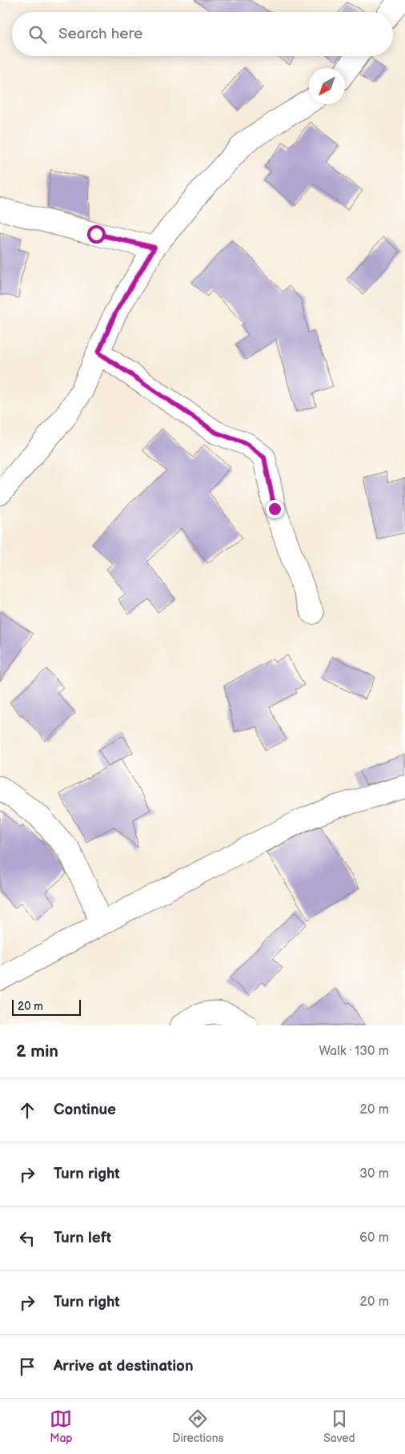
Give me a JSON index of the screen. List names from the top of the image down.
{
  "scale_bar": "20 m",
  "north": "bottom left",
  "page": {
    "search": "Search here",
    "scale": "20 m",
    "heading": ["2 min", "Walk · 130 m"],
    "list": [
      ["Continue", "20 m"],
      ["Turn right", "30 m"],
      ["Turn left", "60 m"],
      ["Turn right", "20 m"],
      "Arrive at destination"
    ],
    "nav": ["Map", "Directions", "Saved"]
  }
}
